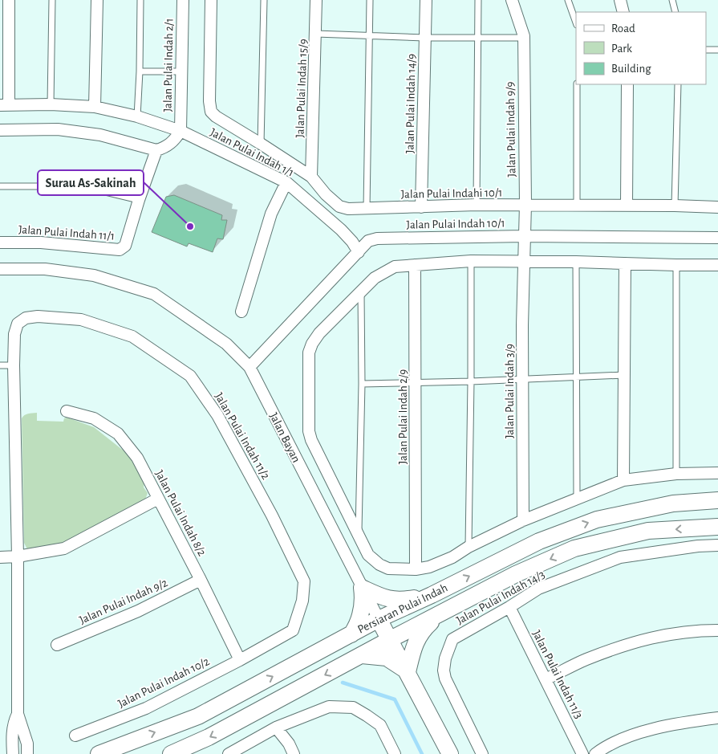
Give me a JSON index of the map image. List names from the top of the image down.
{
  "streets": {
    "main road": ["Jalan Bayan", "Persiaran Pulai Indah"],
    "street": [
      "Jalan Pulai Indah 2/1",
      "Jalan Pulai Indah 15/9",
      "Jalan Pulai Indah 14/9",
      "Jalan Pulai Indah 9/9",
      "Jalan Pulai Indah 1/1",
      "Jalan Pulai Indahi 10/1",
      "Jalan Pulai Indah 10/1",
      "Jalan Pulai Indah 11/1",
      "Jalan Pulai Indah 3/9",
      "Jalan Pulai Indah 2/9",
      "Jalan Pulai Indah 11/2",
      "Jalan Pulai Indah 8/2",
      "Jalan Pulai Indah 14/3",
      "Jalan Pulai Indah 9/2",
      "Jalan Pulai Indah 11/3",
      "Jalan Pulai Indah 10/2"
    ]
  },
  "crossings": [
    ["Jalan Pulai Indah 2/1", "Jalan Pulai Indah 1/1"],
    ["Jalan Pulai Indah 15/9", "Jalan Pulai Indahi 10/1"],
    ["Jalan Pulai Indah 14/9", "Jalan Pulai Indahi 10/1"],
    ["Jalan Pulai Indah 9/9", "Jalan Pulai Indahi 10/1"],
    ["Jalan Pulai Indah 9/9", "Jalan Pulai Indah 10/1"],
    ["Jalan Pulai Indah 9/9", "Jalan Pulai Indah 3/9"],
    ["Jalan Pulai Indah 1/1", "Jalan Pulai Indah 10/1"],
    ["Jalan Pulai Indah 10/1", "Jalan Bayan"],
    ["Jalan Pulai Indah 11/2", "Jalan Pulai Indah 8/2"],
    ["Jalan Pulai Indah 11/2", "Jalan Pulai Indah 10/2"],
    ["Jalan Bayan", "Persiaran Pulai Indah"],
    ["Jalan Pulai Indah 8/2", "Jalan Pulai Indah 9/2"],
    ["Jalan Pulai Indah 8/2", "Jalan Pulai Indah 10/2"],
    ["Jalan Pulai Indah 14/3", "Jalan Pulai Indah 11/3"]
  ],
  "places": ["Surau As-Sakinah"],
  "legend": ["Road", "Park", "Building"]
}
